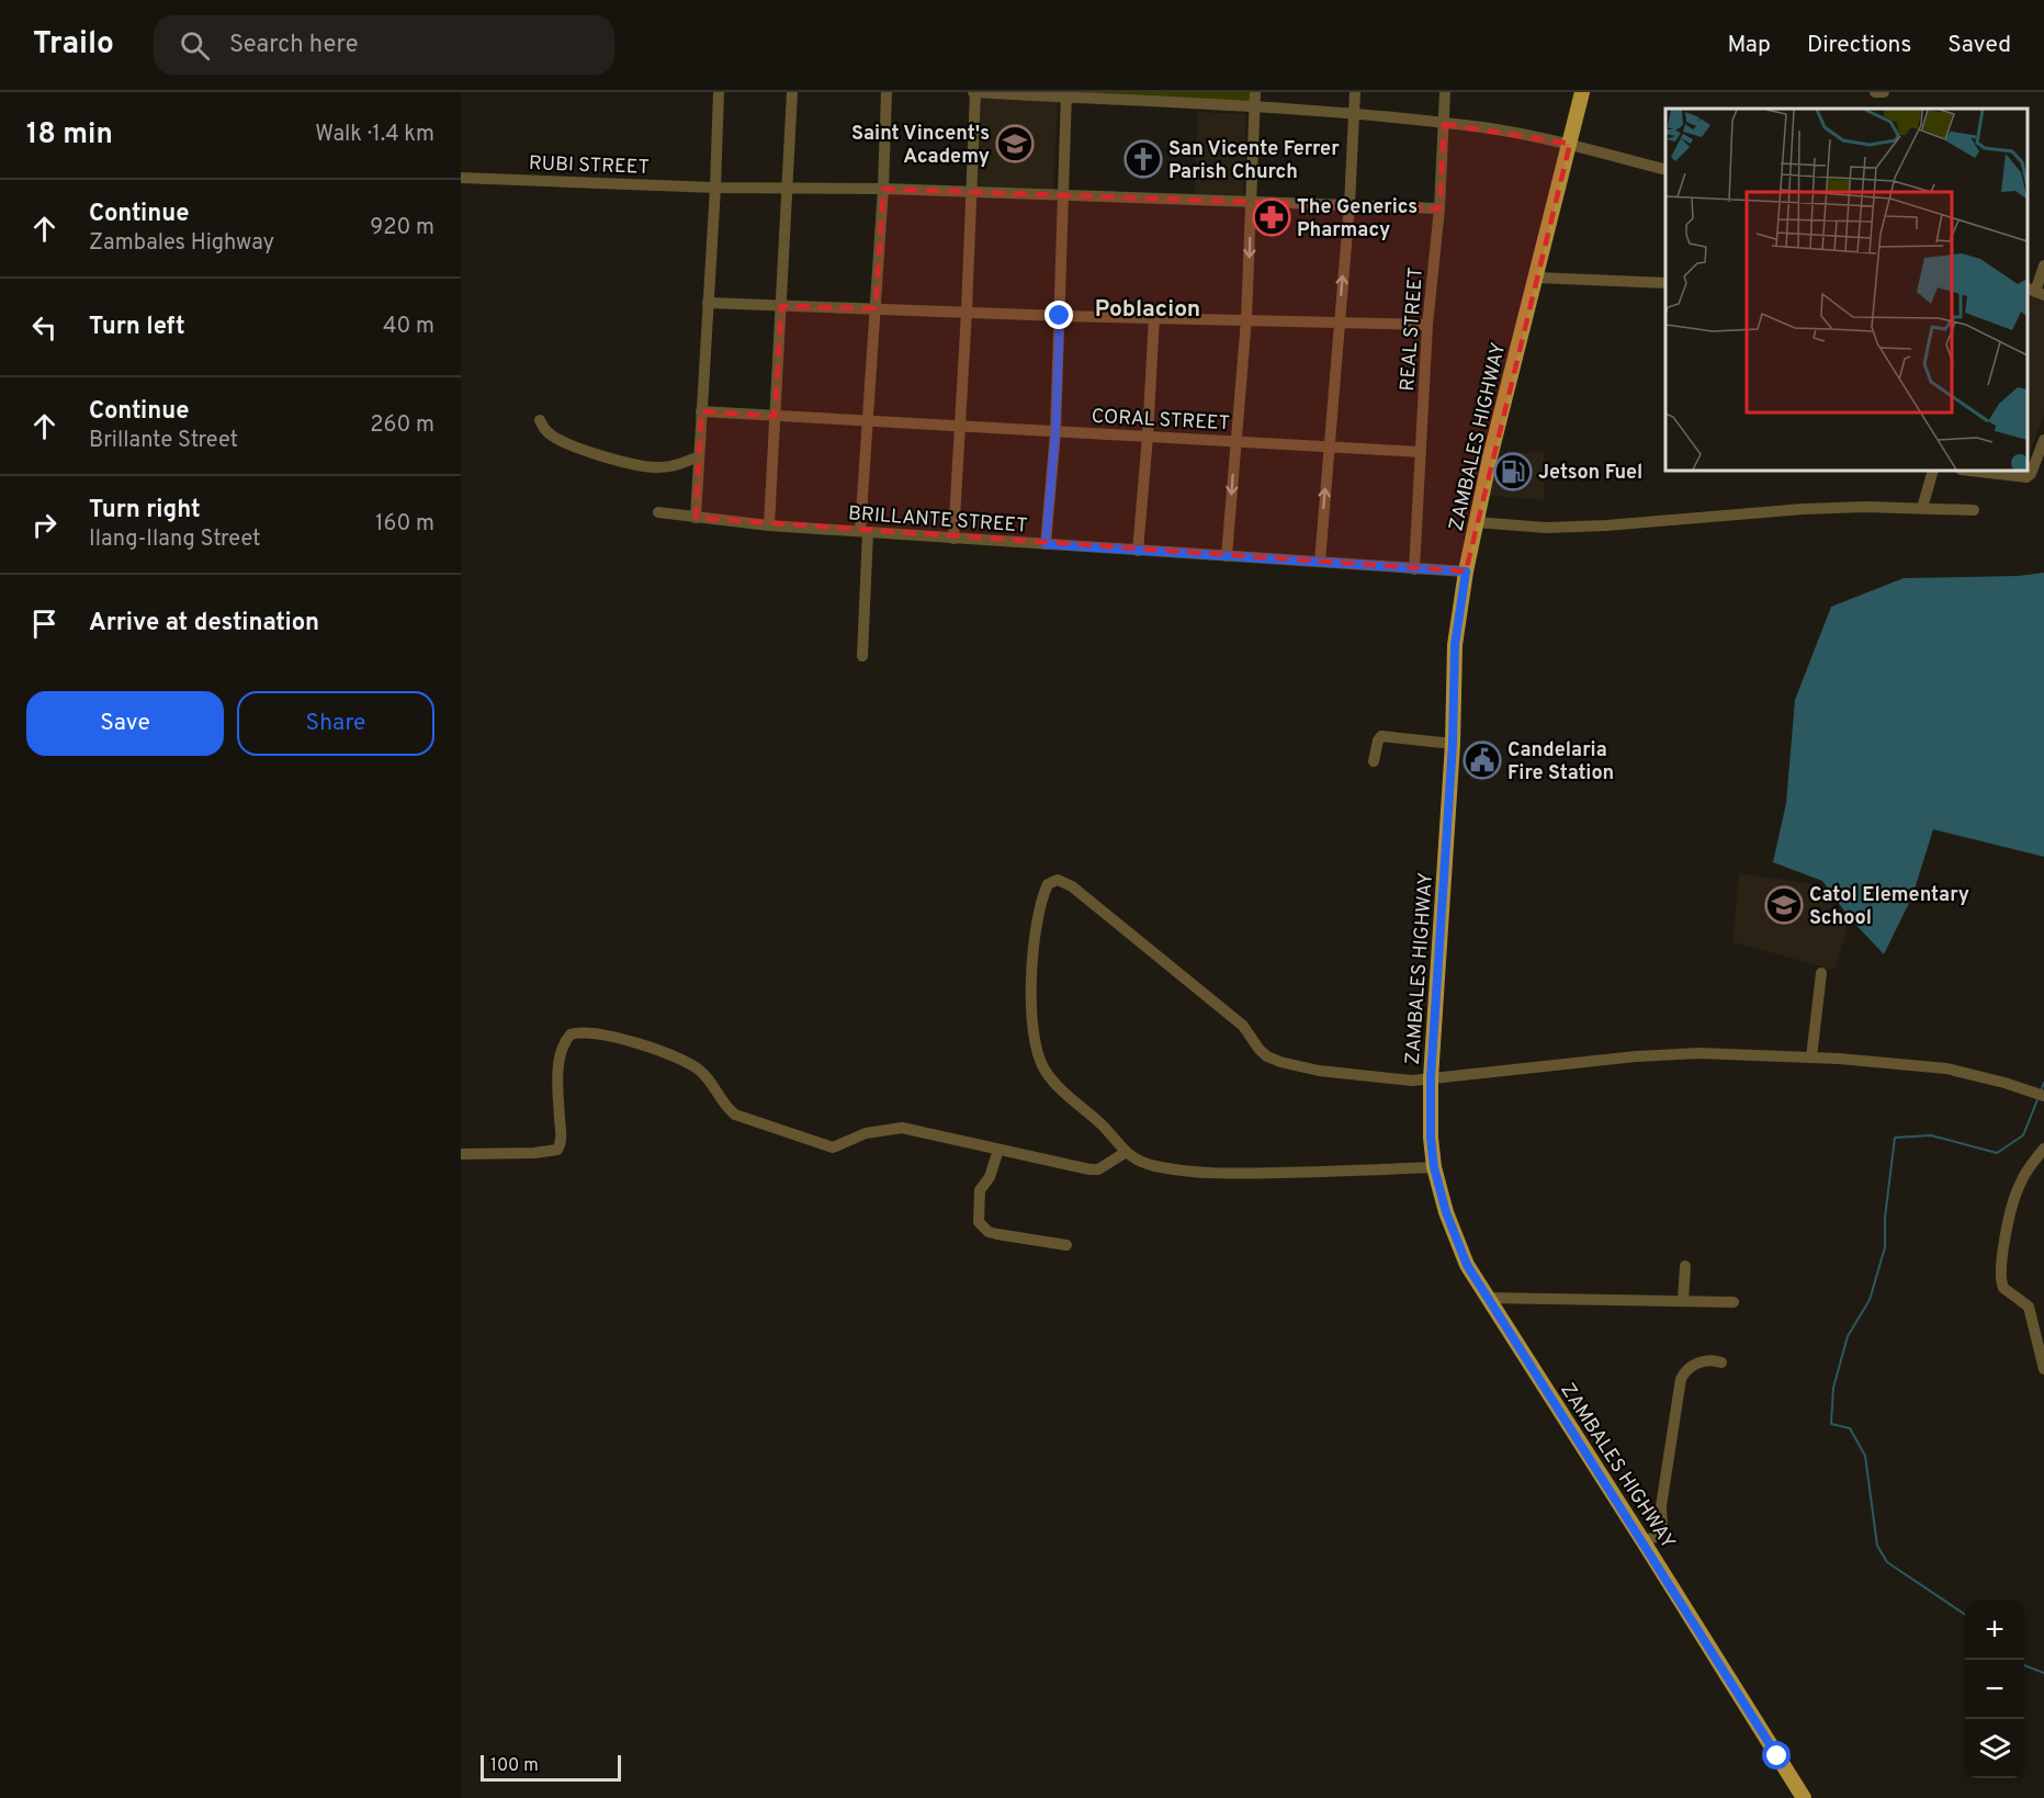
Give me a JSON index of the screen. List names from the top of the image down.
{
  "streets": {
    "main road": ["ZAMBALES HIGHWAY"],
    "street": [
      "RUBI STREET",
      "REAL STREET",
      "CORAL STREET",
      "BRILLANTE STREET"
    ]
  },
  "crossings": [
    ["RUBI STREET", "REAL STREET"],
    ["REAL STREET", "CORAL STREET"],
    ["REAL STREET", "BRILLANTE STREET"],
    ["ZAMBALES HIGHWAY", "BRILLANTE STREET"]
  ],
  "districts": ["Poblacion"],
  "places": {
    "school or university": ["Saint Vincent's Academy", "Catol Elementary School"],
    "church": ["San Vicente Ferrer Parish Church"],
    "pharmacy": ["The Generics Pharmacy"],
    "fuel station": ["Jetson Fuel"],
    "public building": ["Candelaria Fire Station"]
  },
  "scale_bar": "100 m",
  "page": {
    "header": "Trailo",
    "search": "Search here",
    "nav": ["Map", "Directions", "Saved"],
    "heading": ["18 min", "Walk · 1.4 km"],
    "list": [
      ["Continue", "Zambales Highway", "920 m"],
      ["Turn left", "40 m"],
      ["Continue", "Brillante Street", "260 m"],
      ["Turn right", "Ilang-Ilang Street", "160 m"],
      "Arrive at destination"
    ],
    "buttons": ["Save", "Share"],
    "map_buttons": ["+", "−"],
    "scale": "100 m"
  }
}
